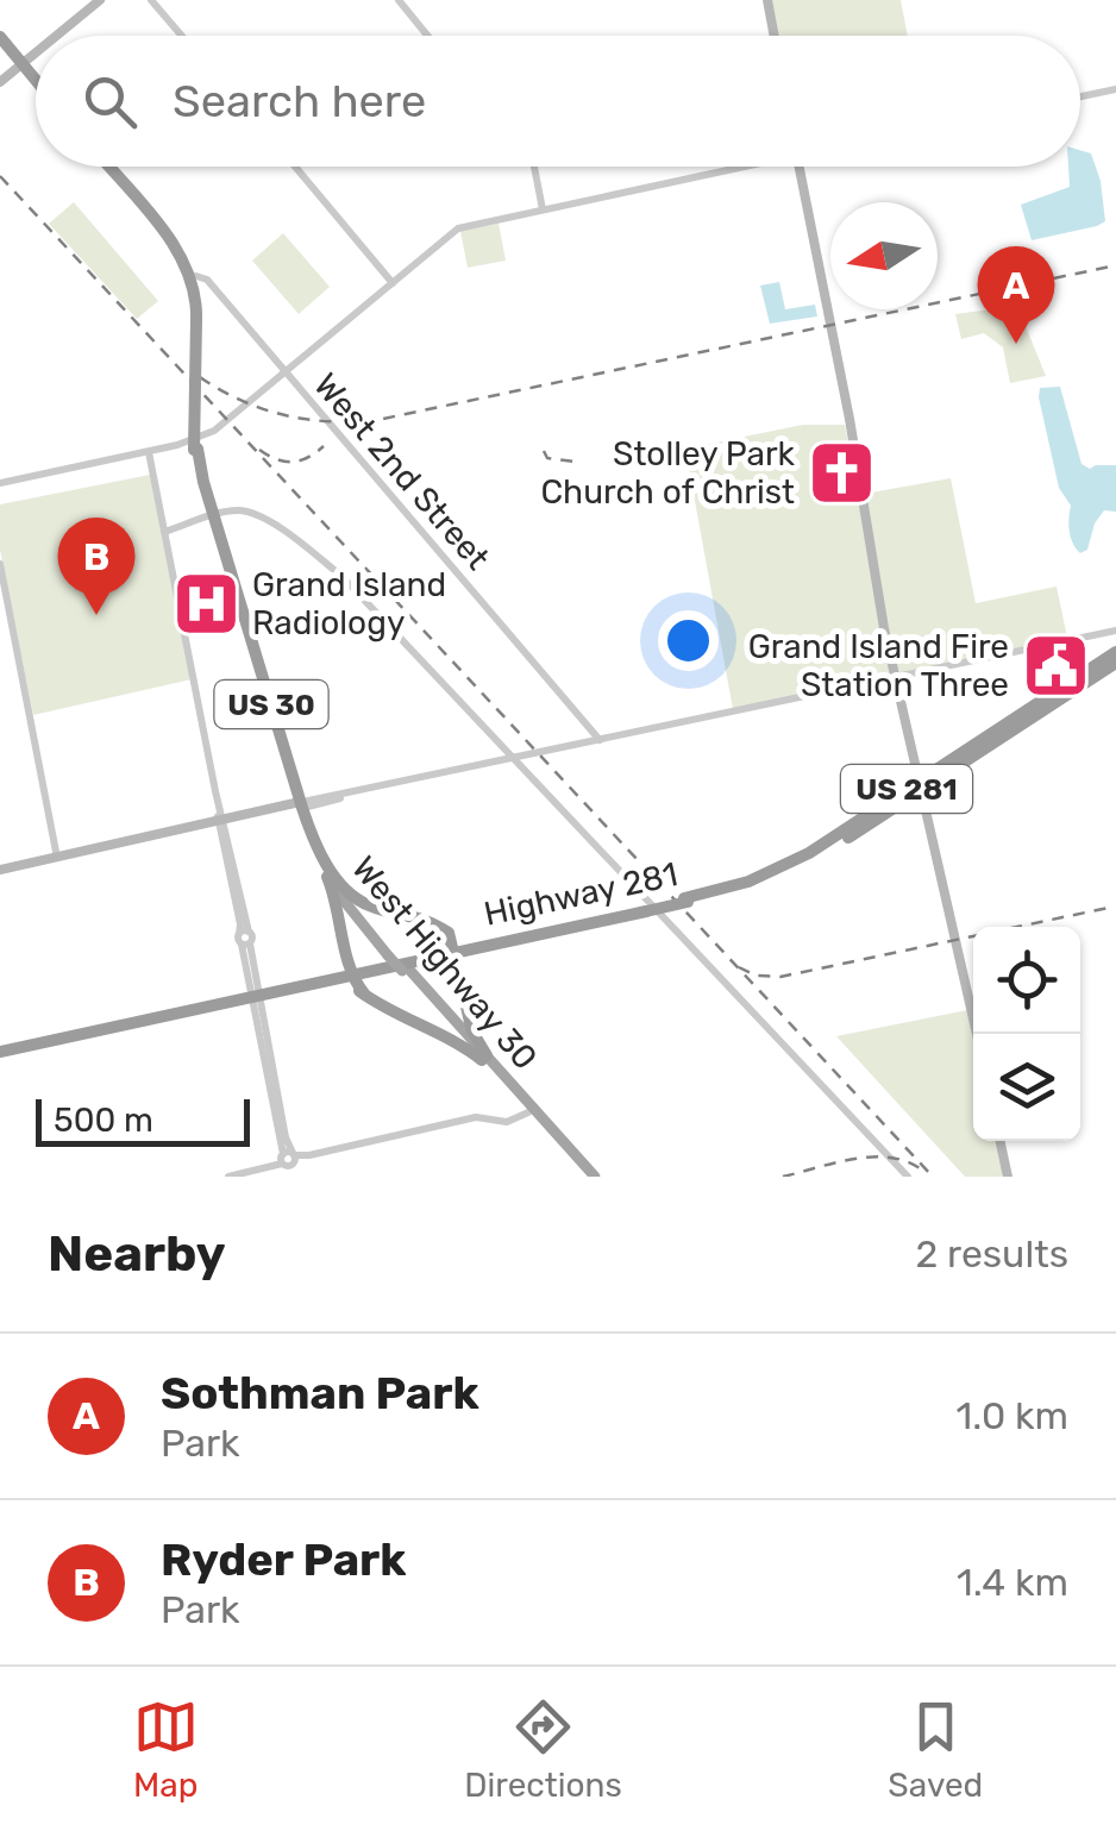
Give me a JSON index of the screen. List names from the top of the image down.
{
  "streets": {
    "highway": [
      "West 2nd Street",
      "US 30",
      "US 281",
      "Highway 281",
      "West Highway 30"
    ]
  },
  "crossings": [
    ["West 2nd Street", "West Highway 30"]
  ],
  "places": {
    "church": ["Stolley Park Church of Christ"],
    "hospital": ["Grand Island Radiology"],
    "public building": ["Grand Island Fire Station Three"]
  },
  "scale_bar": "500 m",
  "north": "left",
  "page": {
    "search": "Search here",
    "pins": ["A", "B"],
    "scale": "500 m",
    "heading": ["Nearby", "2 results"],
    "list": [
      {
        "mark": "A",
        "name": "Sothman Park",
        "note": "Park",
        "value": "1.0 km"
      },
      {
        "mark": "B",
        "name": "Ryder Park",
        "note": "Park",
        "value": "1.4 km"
      }
    ],
    "nav": ["Map", "Directions", "Saved"]
  }
}
